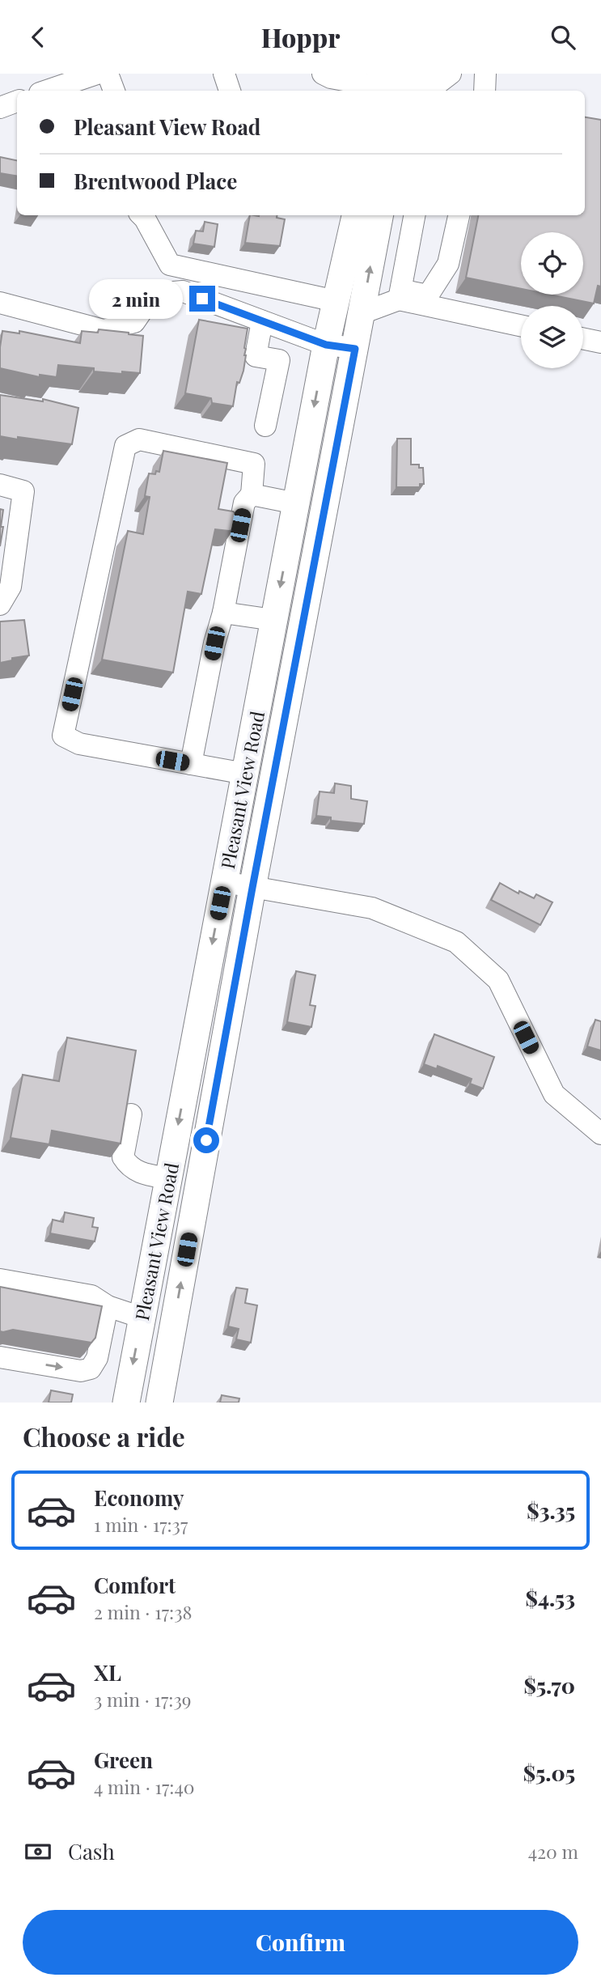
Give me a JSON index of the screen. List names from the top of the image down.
{
  "streets": {
    "main road": ["Pleasant View Road"]
  },
  "page": {
    "header": "Hoppr",
    "banner": ["Pleasant View Road", "Brentwood Place"],
    "bubble": "2 min",
    "heading": "Choose a ride",
    "list": [
      {
        "name": "Economy",
        "note": "1 min · 17:37",
        "value": "$3.35"
      },
      {
        "name": "Comfort",
        "note": "2 min · 17:38",
        "value": "$4.53"
      },
      {
        "name": "XL",
        "note": "3 min · 17:39",
        "value": "$5.70"
      },
      {
        "name": "Green",
        "note": "4 min · 17:40",
        "value": "$5.05"
      }
    ],
    "pay": ["Cash", "420 m"],
    "buttons": "Confirm"
  }
}
